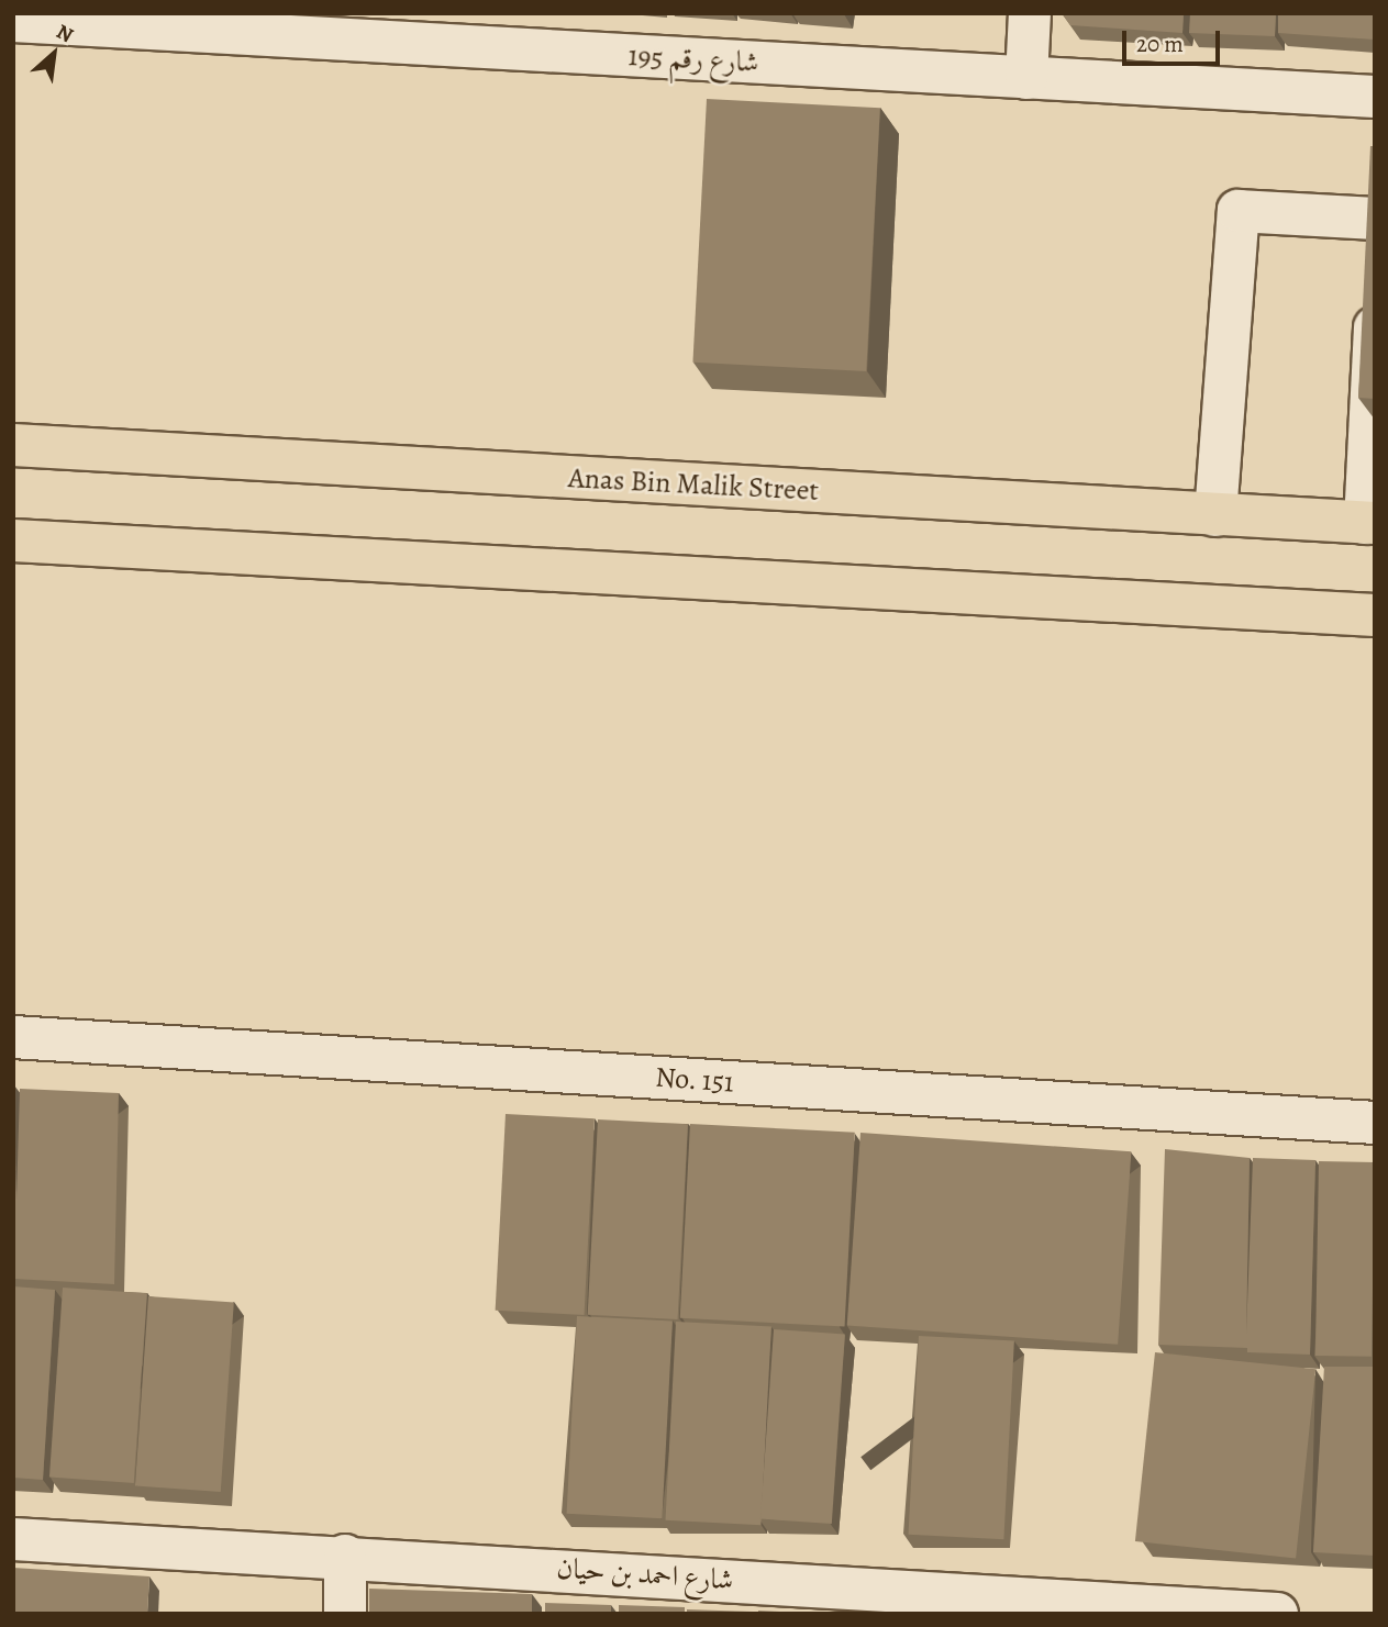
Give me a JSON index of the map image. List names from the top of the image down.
{
  "streets": {
    "main road": ["Anas Bin Malik Street"],
    "street": ["شارع رقم 195", "No. 151", "شارع احمد بن حيان"]
  },
  "scale_bar": "20 m",
  "north": "top right"
}
